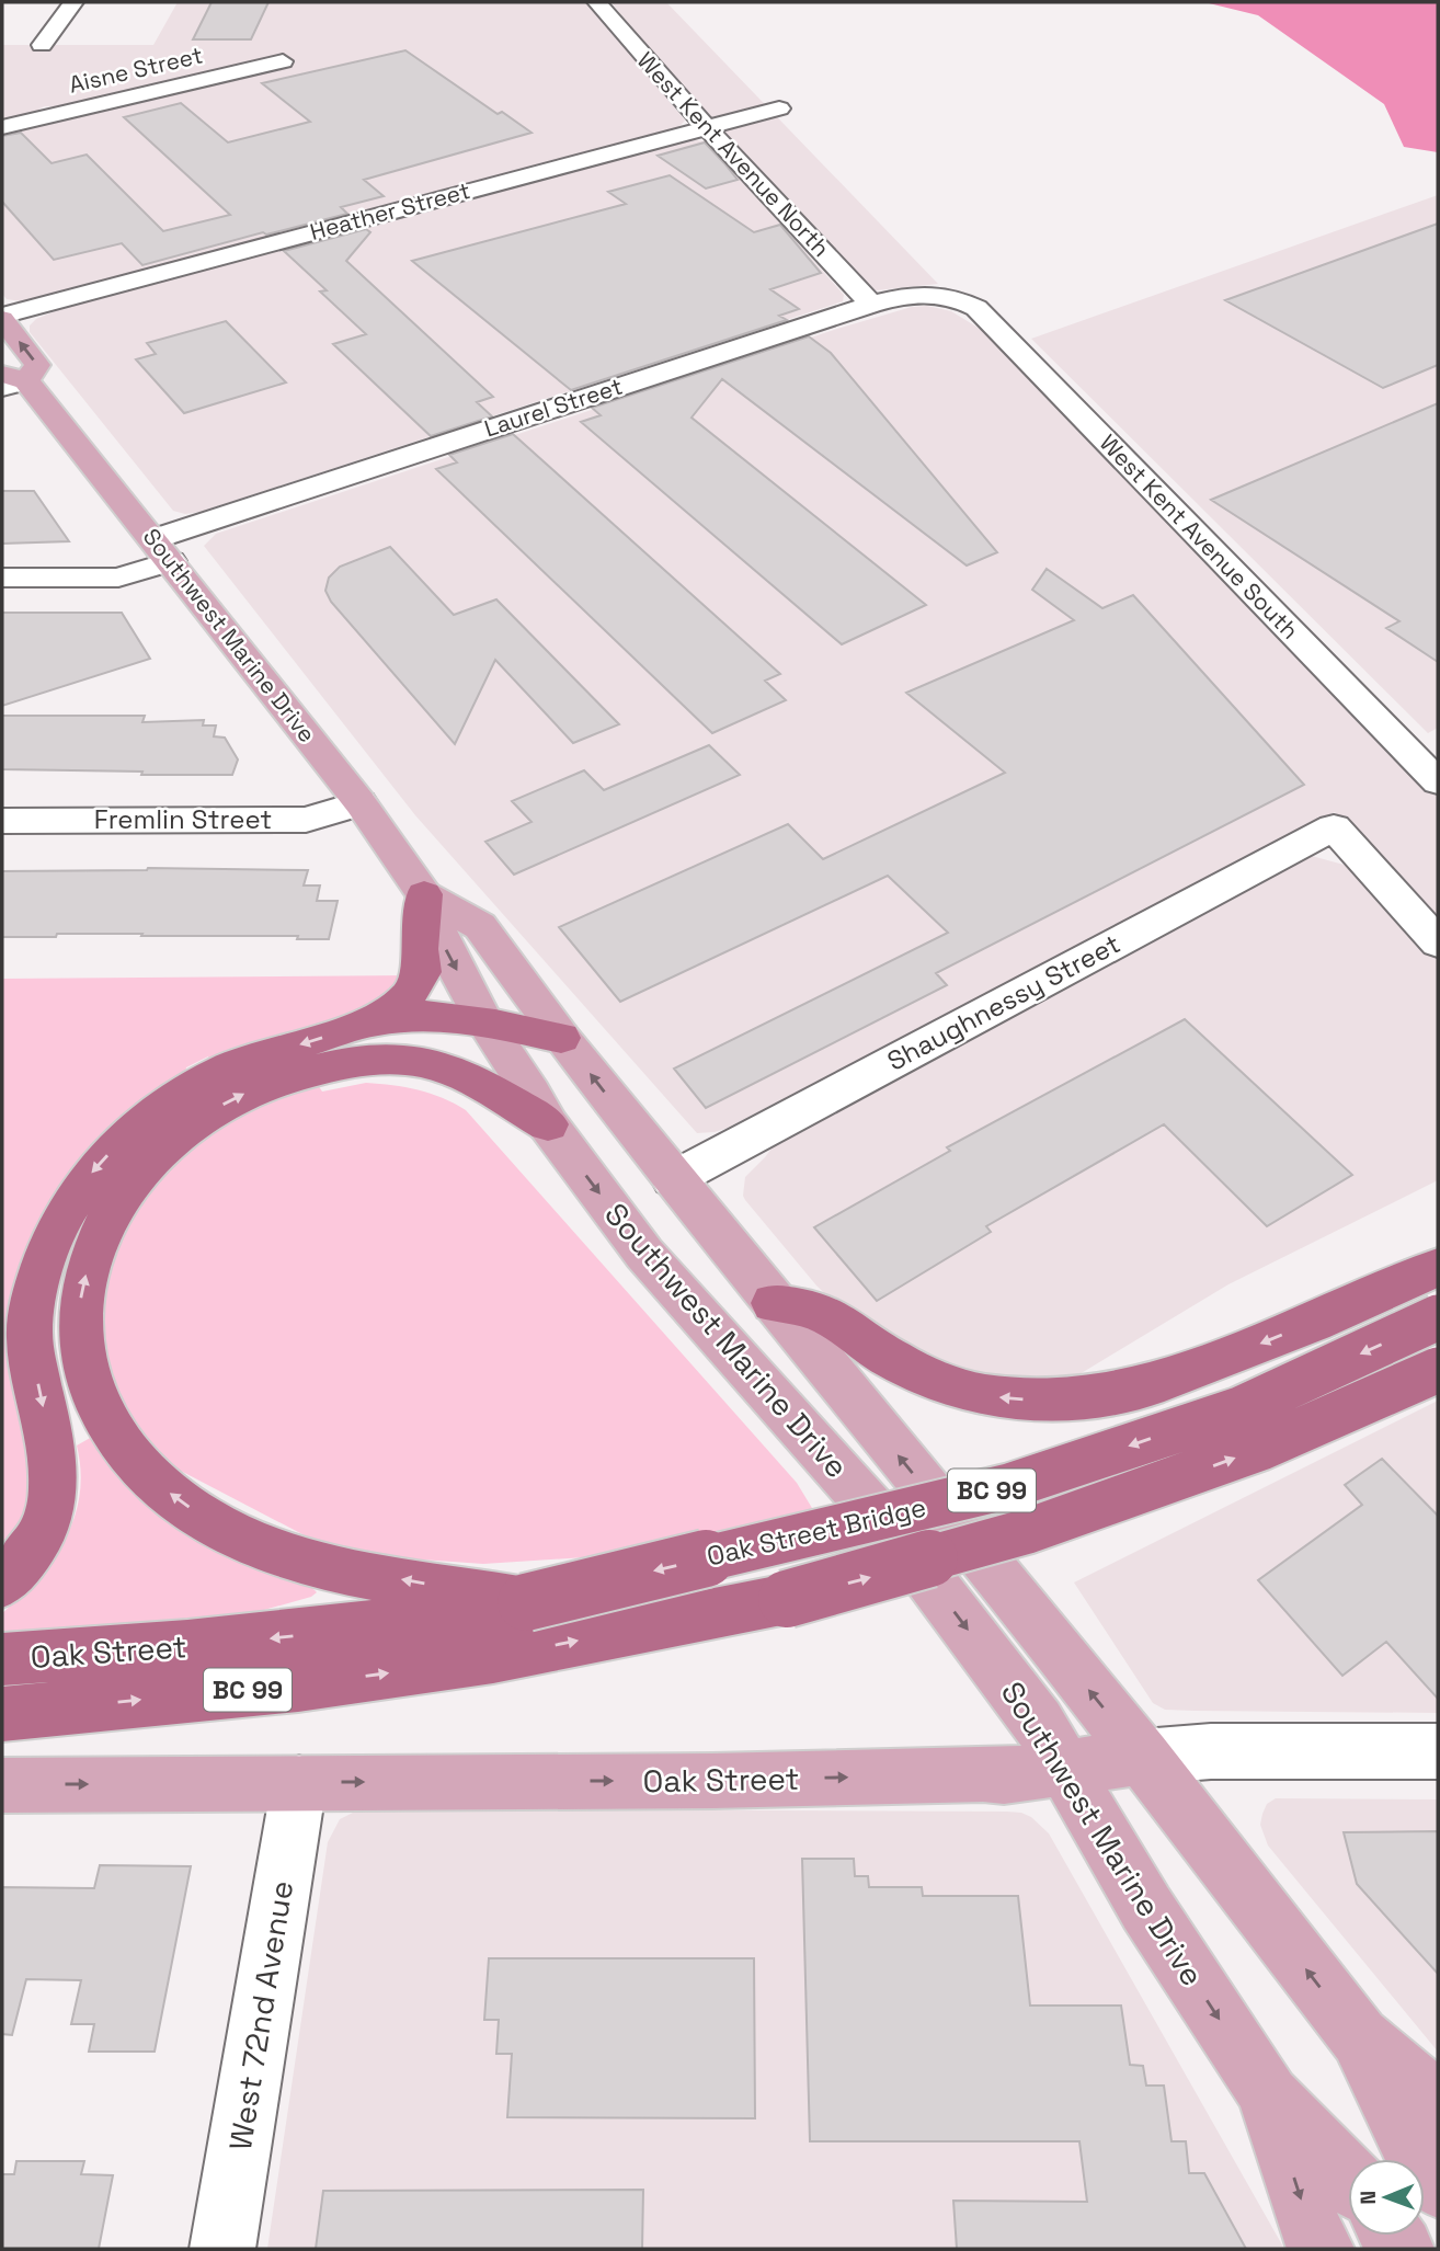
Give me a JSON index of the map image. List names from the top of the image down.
{
  "streets": {
    "highway": ["BC 99", "Oak Street Bridge", "Oak Street"],
    "main road": ["Southwest Marine Drive"],
    "street": [
      "Aisne Street",
      "West Kent Avenue North",
      "Heather Street",
      "Laurel Street",
      "West Kent Avenue South",
      "Fremlin Street",
      "Shaughnessy Street",
      "West 72nd Avenue"
    ]
  },
  "crossings": [
    ["West Kent Avenue North", "Heather Street"],
    ["West Kent Avenue North", "Laurel Street"],
    ["Heather Street", "Southwest Marine Drive"],
    ["Laurel Street", "West Kent Avenue South"],
    ["Laurel Street", "Southwest Marine Drive"],
    ["Southwest Marine Drive", "Fremlin Street"],
    ["Southwest Marine Drive", "Shaughnessy Street"],
    ["Southwest Marine Drive", "Oak Street"],
    ["Oak Street Bridge", "Oak Street"],
    ["Oak Street", "West 72nd Avenue"]
  ],
  "north": "left"
}
